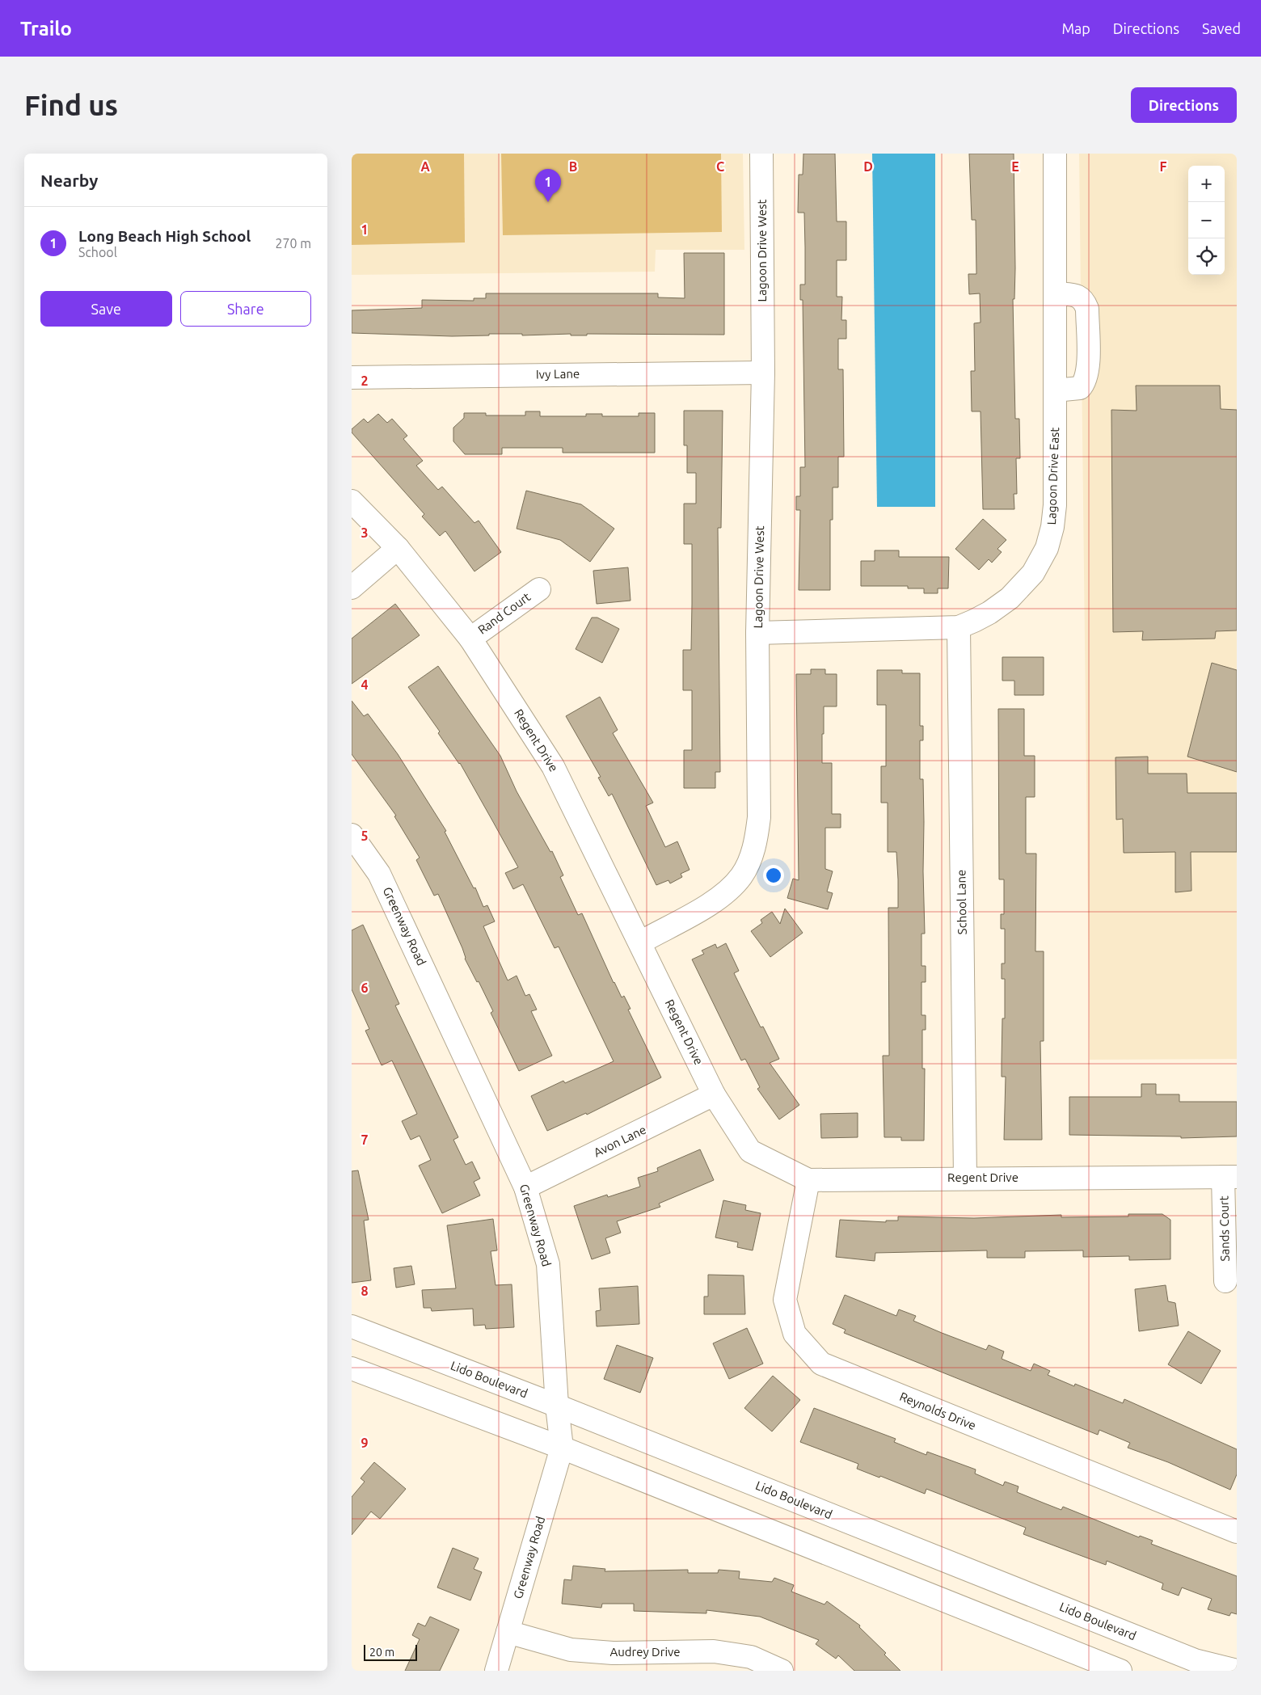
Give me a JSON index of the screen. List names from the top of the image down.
{
  "streets": {
    "main road": [
      "Lagoon Drive West",
      "Ivy Lane",
      "Lagoon Drive East",
      "Rand Court",
      "Regent Drive",
      "School Lane",
      "Greenway Road",
      "Avon Lane",
      "Sands Court",
      "Lido Boulevard",
      "Reynolds Drive",
      "Audrey Drive"
    ]
  },
  "crossings": [
    ["Lagoon Drive West", "Ivy Lane"],
    ["Lagoon Drive West", "Lagoon Drive East"],
    ["Lagoon Drive West", "Regent Drive"],
    ["Lagoon Drive East", "School Lane"],
    ["Rand Court", "Regent Drive"],
    ["Regent Drive", "School Lane"],
    ["Regent Drive", "Avon Lane"],
    ["Regent Drive", "Sands Court"],
    ["Regent Drive", "Reynolds Drive"],
    ["Greenway Road", "Avon Lane"],
    ["Greenway Road", "Lido Boulevard"],
    ["Greenway Road", "Audrey Drive"]
  ],
  "scale_bar": "20 m",
  "page": {
    "header": "Trailo",
    "nav": ["Map", "Directions", "Saved"],
    "buttons": [
      "Directions",
      ["Save", "Share"]
    ],
    "title": "Find us",
    "heading": "Nearby",
    "map_buttons": ["+", "−"],
    "pins": "1",
    "list": [
      {
        "mark": "1",
        "name": "Long Beach High School",
        "note": "School",
        "value": "270 m"
      }
    ],
    "scale": "20 m"
  },
  "grid": {
    "columns": [
      "A",
      "B",
      "C",
      "D",
      "E",
      "F"
    ],
    "rows": [
      "1",
      "2",
      "3",
      "4",
      "5",
      "6",
      "7",
      "8",
      "9"
    ]
  }
}
